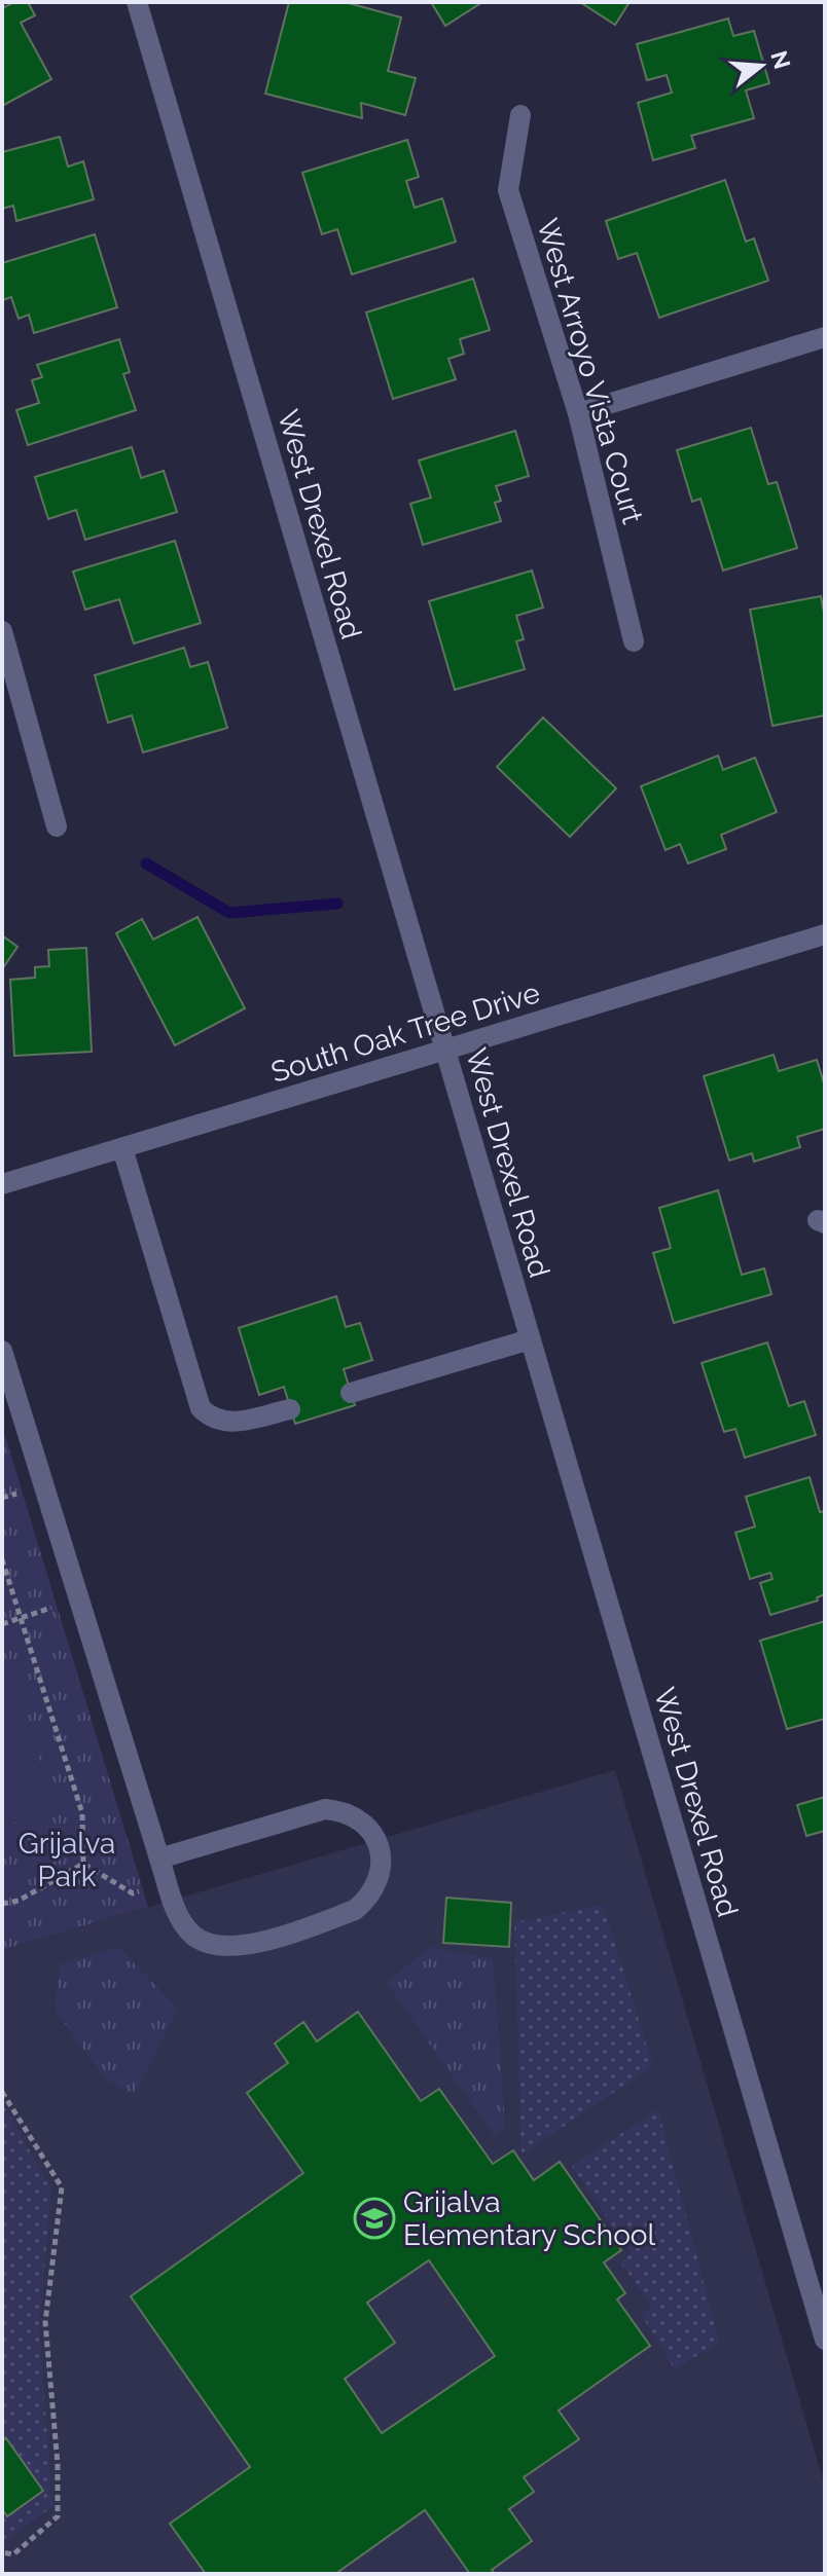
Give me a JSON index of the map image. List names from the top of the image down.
{
  "streets": {
    "street": ["West Arroyo Vista Court", "West Drexel Road", "South Oak Tree Drive"]
  },
  "crossings": [
    ["West Drexel Road", "South Oak Tree Drive"]
  ],
  "parks": ["Grijalva Park"],
  "places": {
    "school or university": ["Grijalva Elementary School"]
  },
  "north": "right"
}
